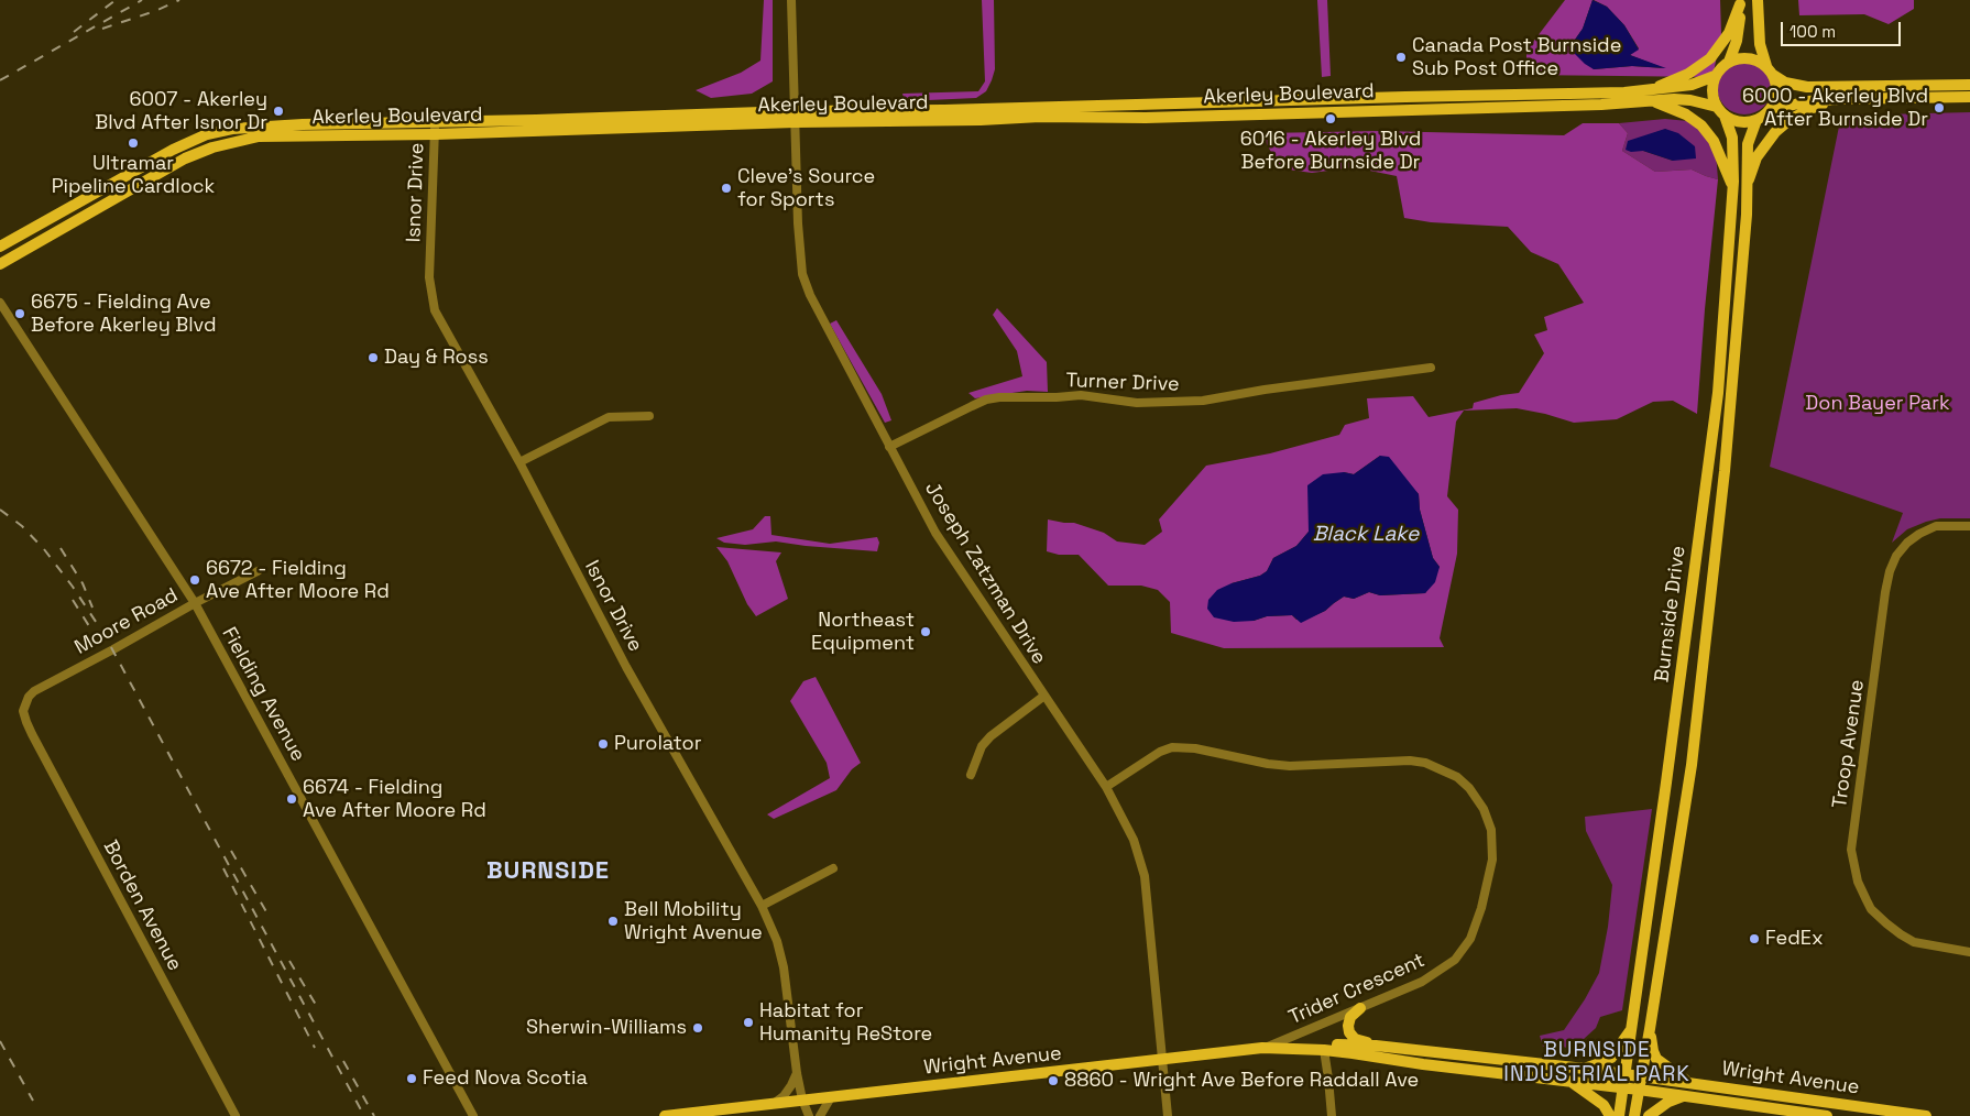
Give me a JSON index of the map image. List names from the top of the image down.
{
  "streets": {
    "main road": ["Akerley Boulevard", "Burnside Drive", "Wright Avenue"],
    "street": [
      "Isnor Drive",
      "Turner Drive",
      "Joseph Zatzman Drive",
      "Moore Road",
      "Fielding Avenue",
      "Troop Avenue",
      "Borden Avenue",
      "Trider Crescent"
    ]
  },
  "crossings": [
    ["Akerley Boulevard", "Isnor Drive"],
    ["Akerley Boulevard", "Joseph Zatzman Drive"],
    ["Akerley Boulevard", "Burnside Drive"],
    ["Isnor Drive", "Wright Avenue"],
    ["Turner Drive", "Joseph Zatzman Drive"],
    ["Joseph Zatzman Drive", "Trider Crescent"],
    ["Joseph Zatzman Drive", "Wright Avenue"],
    ["Burnside Drive", "Wright Avenue"],
    ["Moore Road", "Fielding Avenue"],
    ["Moore Road", "Borden Avenue"],
    ["Trider Crescent", "Wright Avenue"]
  ],
  "districts": ["BURNSIDE", "BURNSIDE INDUSTRIAL PARK"],
  "water": ["Black Lake"],
  "parks": ["Don Bayer Park"],
  "places": [
    "Canada Post Burnside Sub Post Office",
    "6000 - Akerley Blvd After Burnside Dr",
    "6007 - Akerley Blvd After Isnor Dr",
    "6016 - Akerley Blvd Before Burnside Dr",
    "Ultramar Pipeline Cardlock",
    "Cleve's Source for Sports",
    "6675 - Fielding Ave Before Akerley Blvd",
    "Day & Ross",
    "6672 - Fielding Ave After Moore Rd",
    "Northeast Equipment",
    "Purolator",
    "6674 - Fielding Ave After Moore Rd",
    "Bell Mobility Wright Avenue",
    "FedEx",
    "Habitat for Humanity ReStore",
    "Sherwin-Williams",
    "Feed Nova Scotia",
    "8860 - Wright Ave Before Raddall Ave"
  ],
  "scale_bar": "100 m"
}
